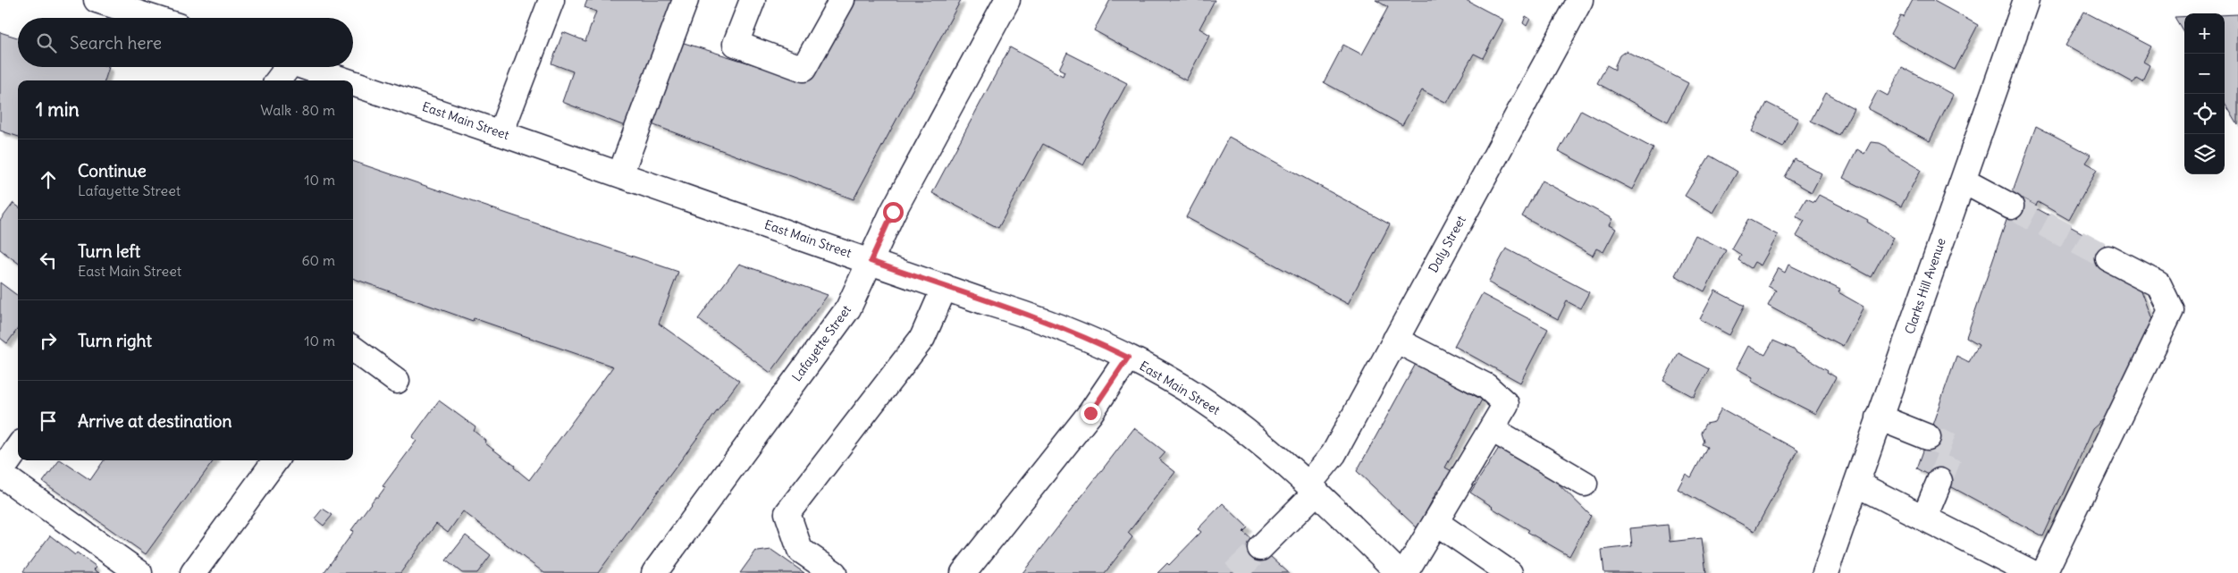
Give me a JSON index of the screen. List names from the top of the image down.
{
  "streets": {
    "street": [
      "East Main Street",
      "Daly Street",
      "Clarks Hill Avenue",
      "Lafayette Street"
    ]
  },
  "crossings": [
    ["East Main Street", "Daly Street"],
    ["East Main Street", "Lafayette Street"]
  ],
  "page": {
    "map_buttons": ["+", "−"],
    "search": "Search here",
    "heading": ["1 min", "Walk · 80 m"],
    "list": [
      ["Continue", "Lafayette Street", "10 m"],
      ["Turn left", "East Main Street", "60 m"],
      ["Turn right", "10 m"],
      "Arrive at destination"
    ]
  }
}
